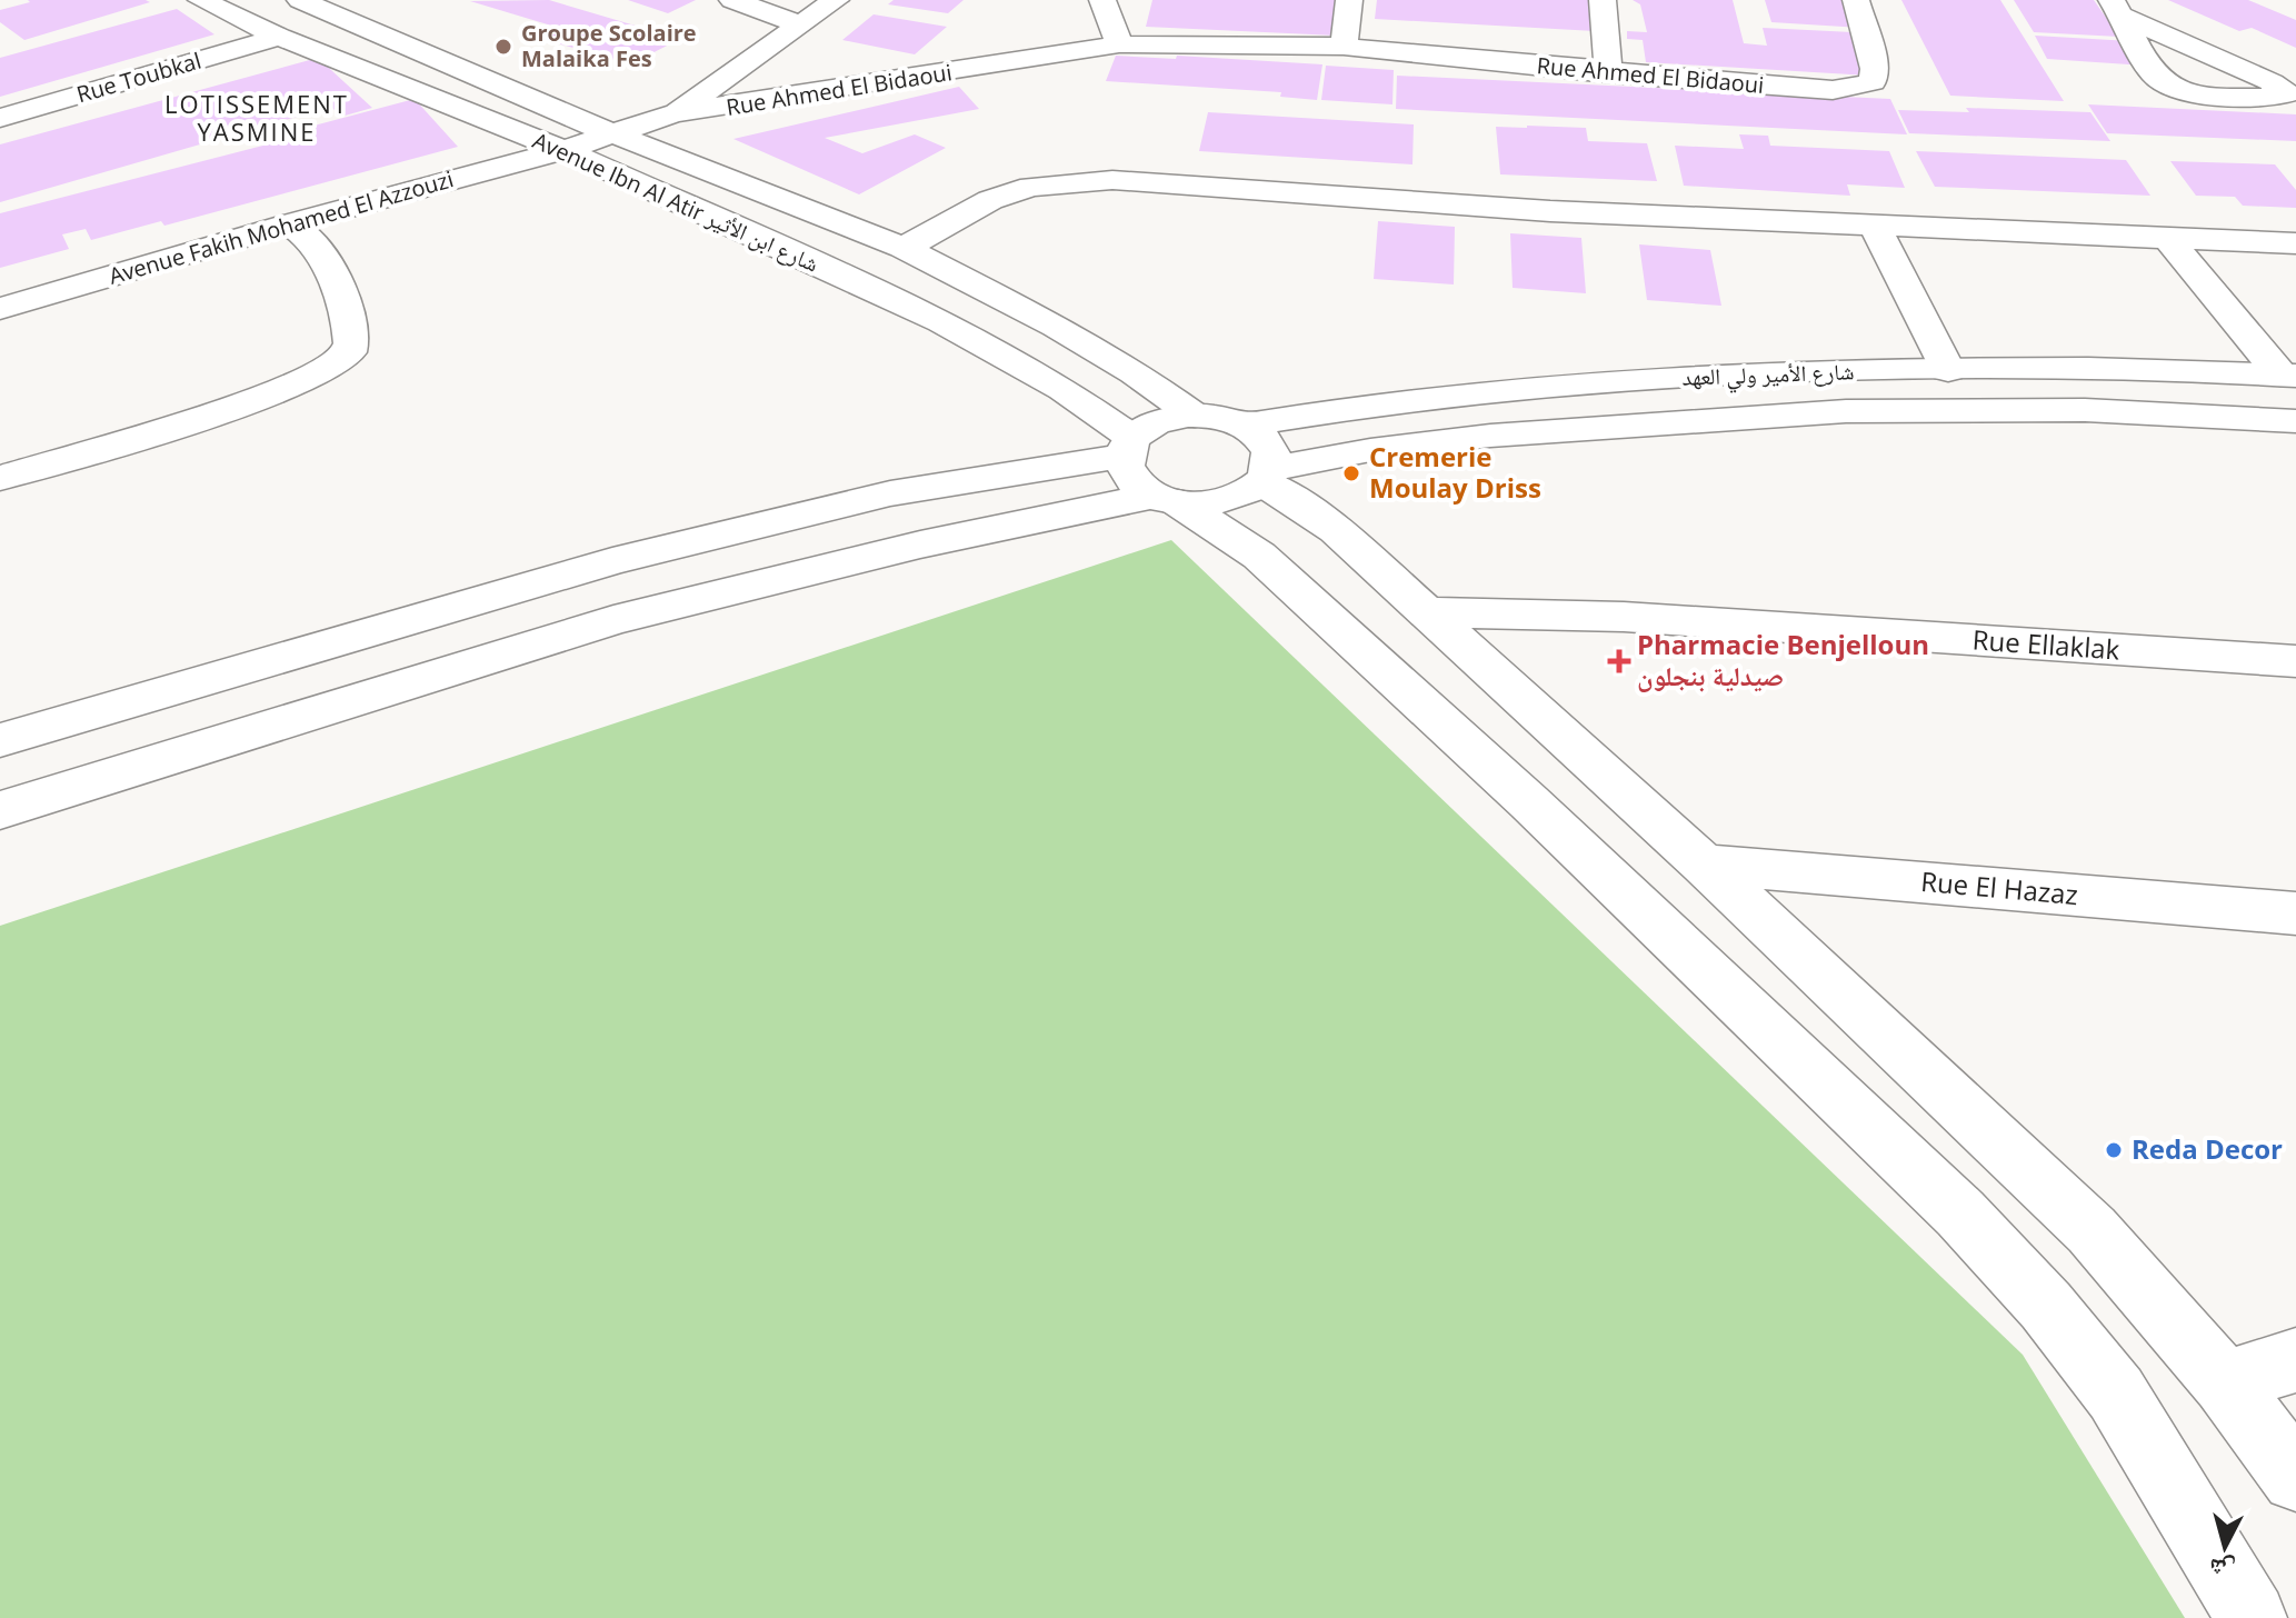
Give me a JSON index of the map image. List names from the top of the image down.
{
  "streets": {
    "street": [
      "Rue Ahmed El Bidaoui",
      "Rue Toubkal",
      "Avenue Ibn Al Atir شارع ابن الأثير",
      "Avenue Fakih Mohamed El Azzouzi",
      "شارع الأمير ولي العهد",
      "Rue Ellaklak",
      "Rue El Hazaz"
    ]
  },
  "crossings": [
    ["Rue Ahmed El Bidaoui", "Avenue Ibn Al Atir شارع ابن الأثير"],
    ["Rue Ahmed El Bidaoui", "Avenue Fakih Mohamed El Azzouzi"],
    ["Rue Toubkal", "Avenue Ibn Al Atir شارع ابن الأثير"],
    ["Avenue Ibn Al Atir شارع ابن الأثير", "Avenue Fakih Mohamed El Azzouzi"],
    ["Avenue Ibn Al Atir شارع ابن الأثير", "شارع الأمير ولي العهد"]
  ],
  "districts": ["LOTISSEMENT YASMINE"],
  "places": {
    "other": ["Groupe Scolaire Malaika Fes", "Cremerie Moulay Driss", "Reda Decor"],
    "health": ["Pharmacie Benjelloun صيدلية بنجلون"]
  },
  "north": "bottom"
}
